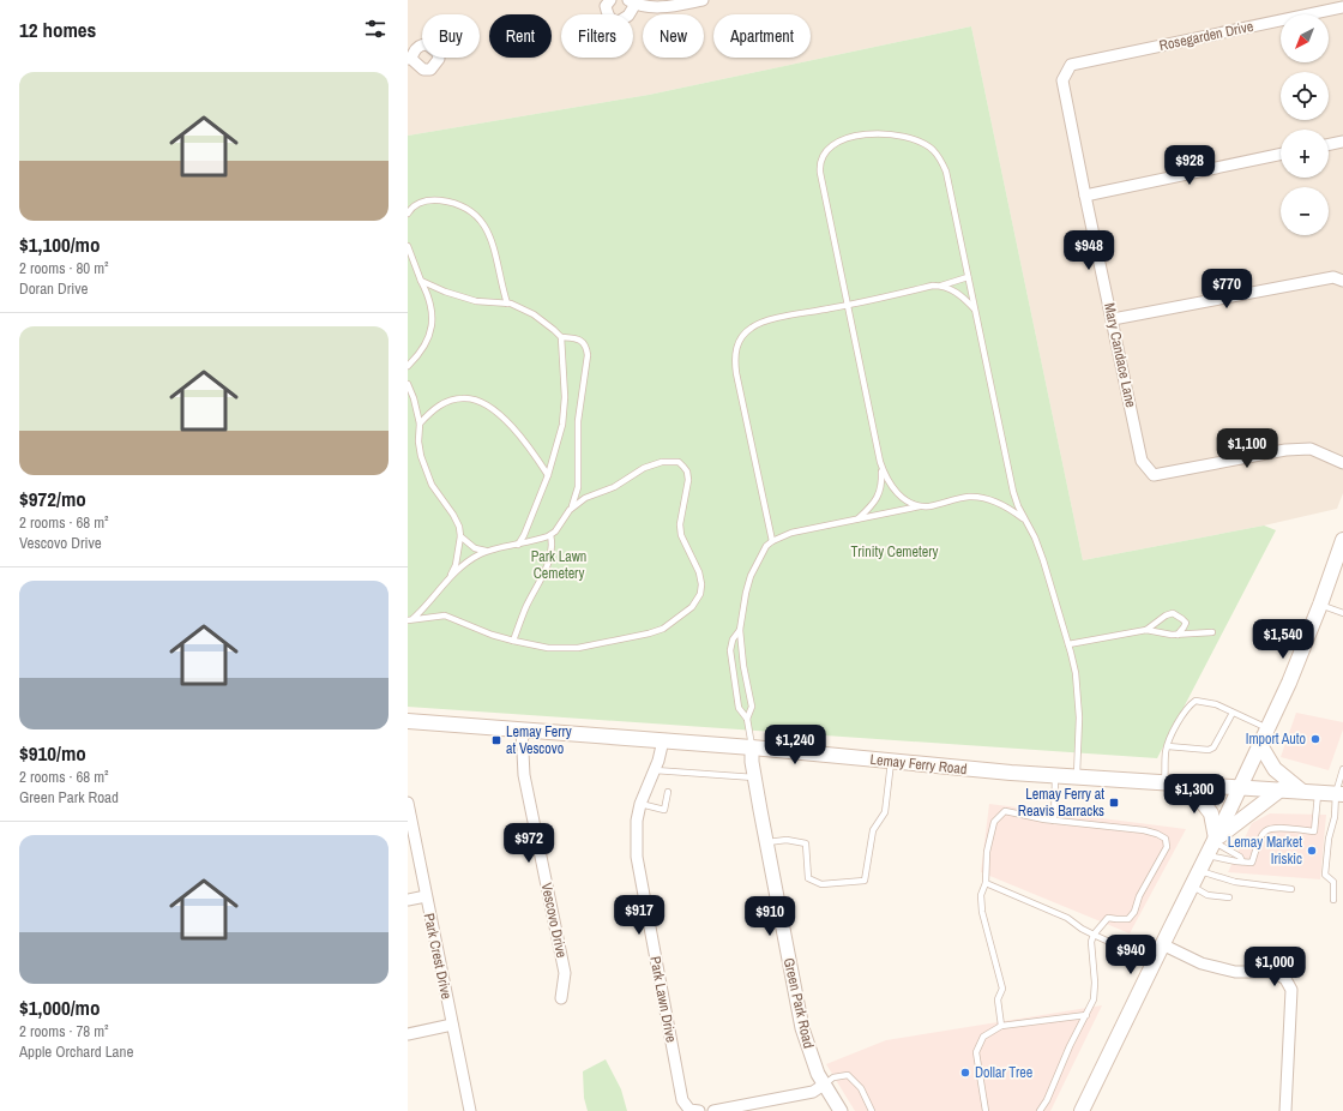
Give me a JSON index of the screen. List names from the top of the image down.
{
  "streets": {
    "main road": ["Lemay Ferry Road"],
    "street": [
      "Rosegarden Drive",
      "Mary Candace Lane",
      "Vescovo Drive",
      "Park Crest Drive",
      "Park Lawn Drive",
      "Green Park Road"
    ]
  },
  "crossings": [
    ["Rosegarden Drive", "Mary Candace Lane"],
    ["Lemay Ferry Road", "Vescovo Drive"],
    ["Lemay Ferry Road", "Park Lawn Drive"],
    ["Lemay Ferry Road", "Green Park Road"]
  ],
  "parks": ["Trinity Cemetery", "Park Lawn Cemetery"],
  "places": {
    "other": ["Import Auto", "Lemay Market Iriskic", "Dollar Tree"],
    "transit": ["Lemay Ferry at Vescovo", "Lemay Ferry at Reavis Barracks"]
  },
  "north": "bottom left",
  "page": {
    "heading": "12 homes",
    "map_buttons": ["+", "−"],
    "chip": [
      "Buy",
      "Rent",
      "Filters",
      "New",
      "Apartment"
    ],
    "list": [
      {
        "name": "$1,100/mo",
        "note": "2 rooms · 80 m² · Doran Drive"
      },
      {
        "name": "$972/mo",
        "note": "2 rooms · 68 m² · Vescovo Drive"
      },
      {
        "name": "$910/mo",
        "note": "2 rooms · 68 m² · Green Park Road"
      },
      {
        "name": "$1,000/mo",
        "note": "2 rooms · 78 m² · Apple Orchard Lane"
      }
    ],
    "price": [
      "$928",
      "$948",
      "$770",
      "$1,100",
      "$1,540",
      "$1,240",
      "$1,300",
      "$972",
      "$917",
      "$910",
      "$940",
      "$1,000"
    ]
  }
}
